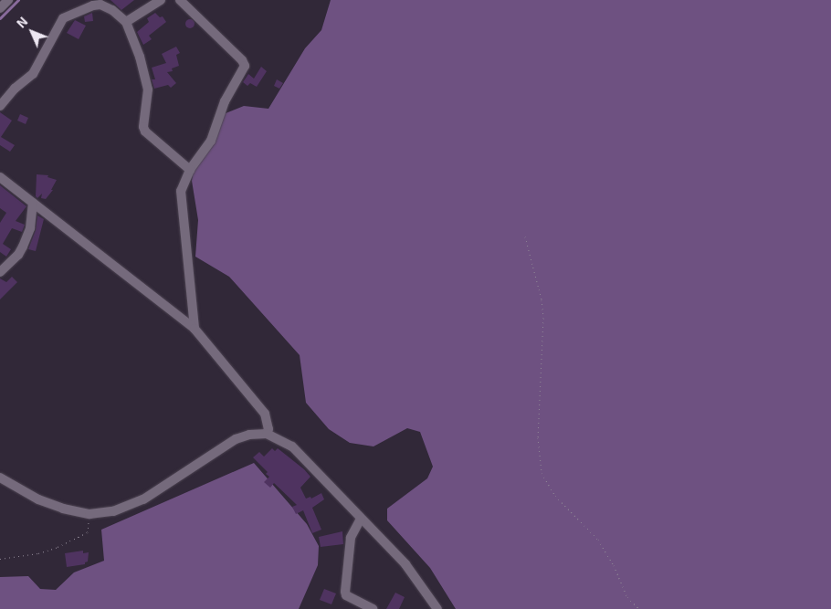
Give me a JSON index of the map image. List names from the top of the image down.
{
  "north": "top left"
}
